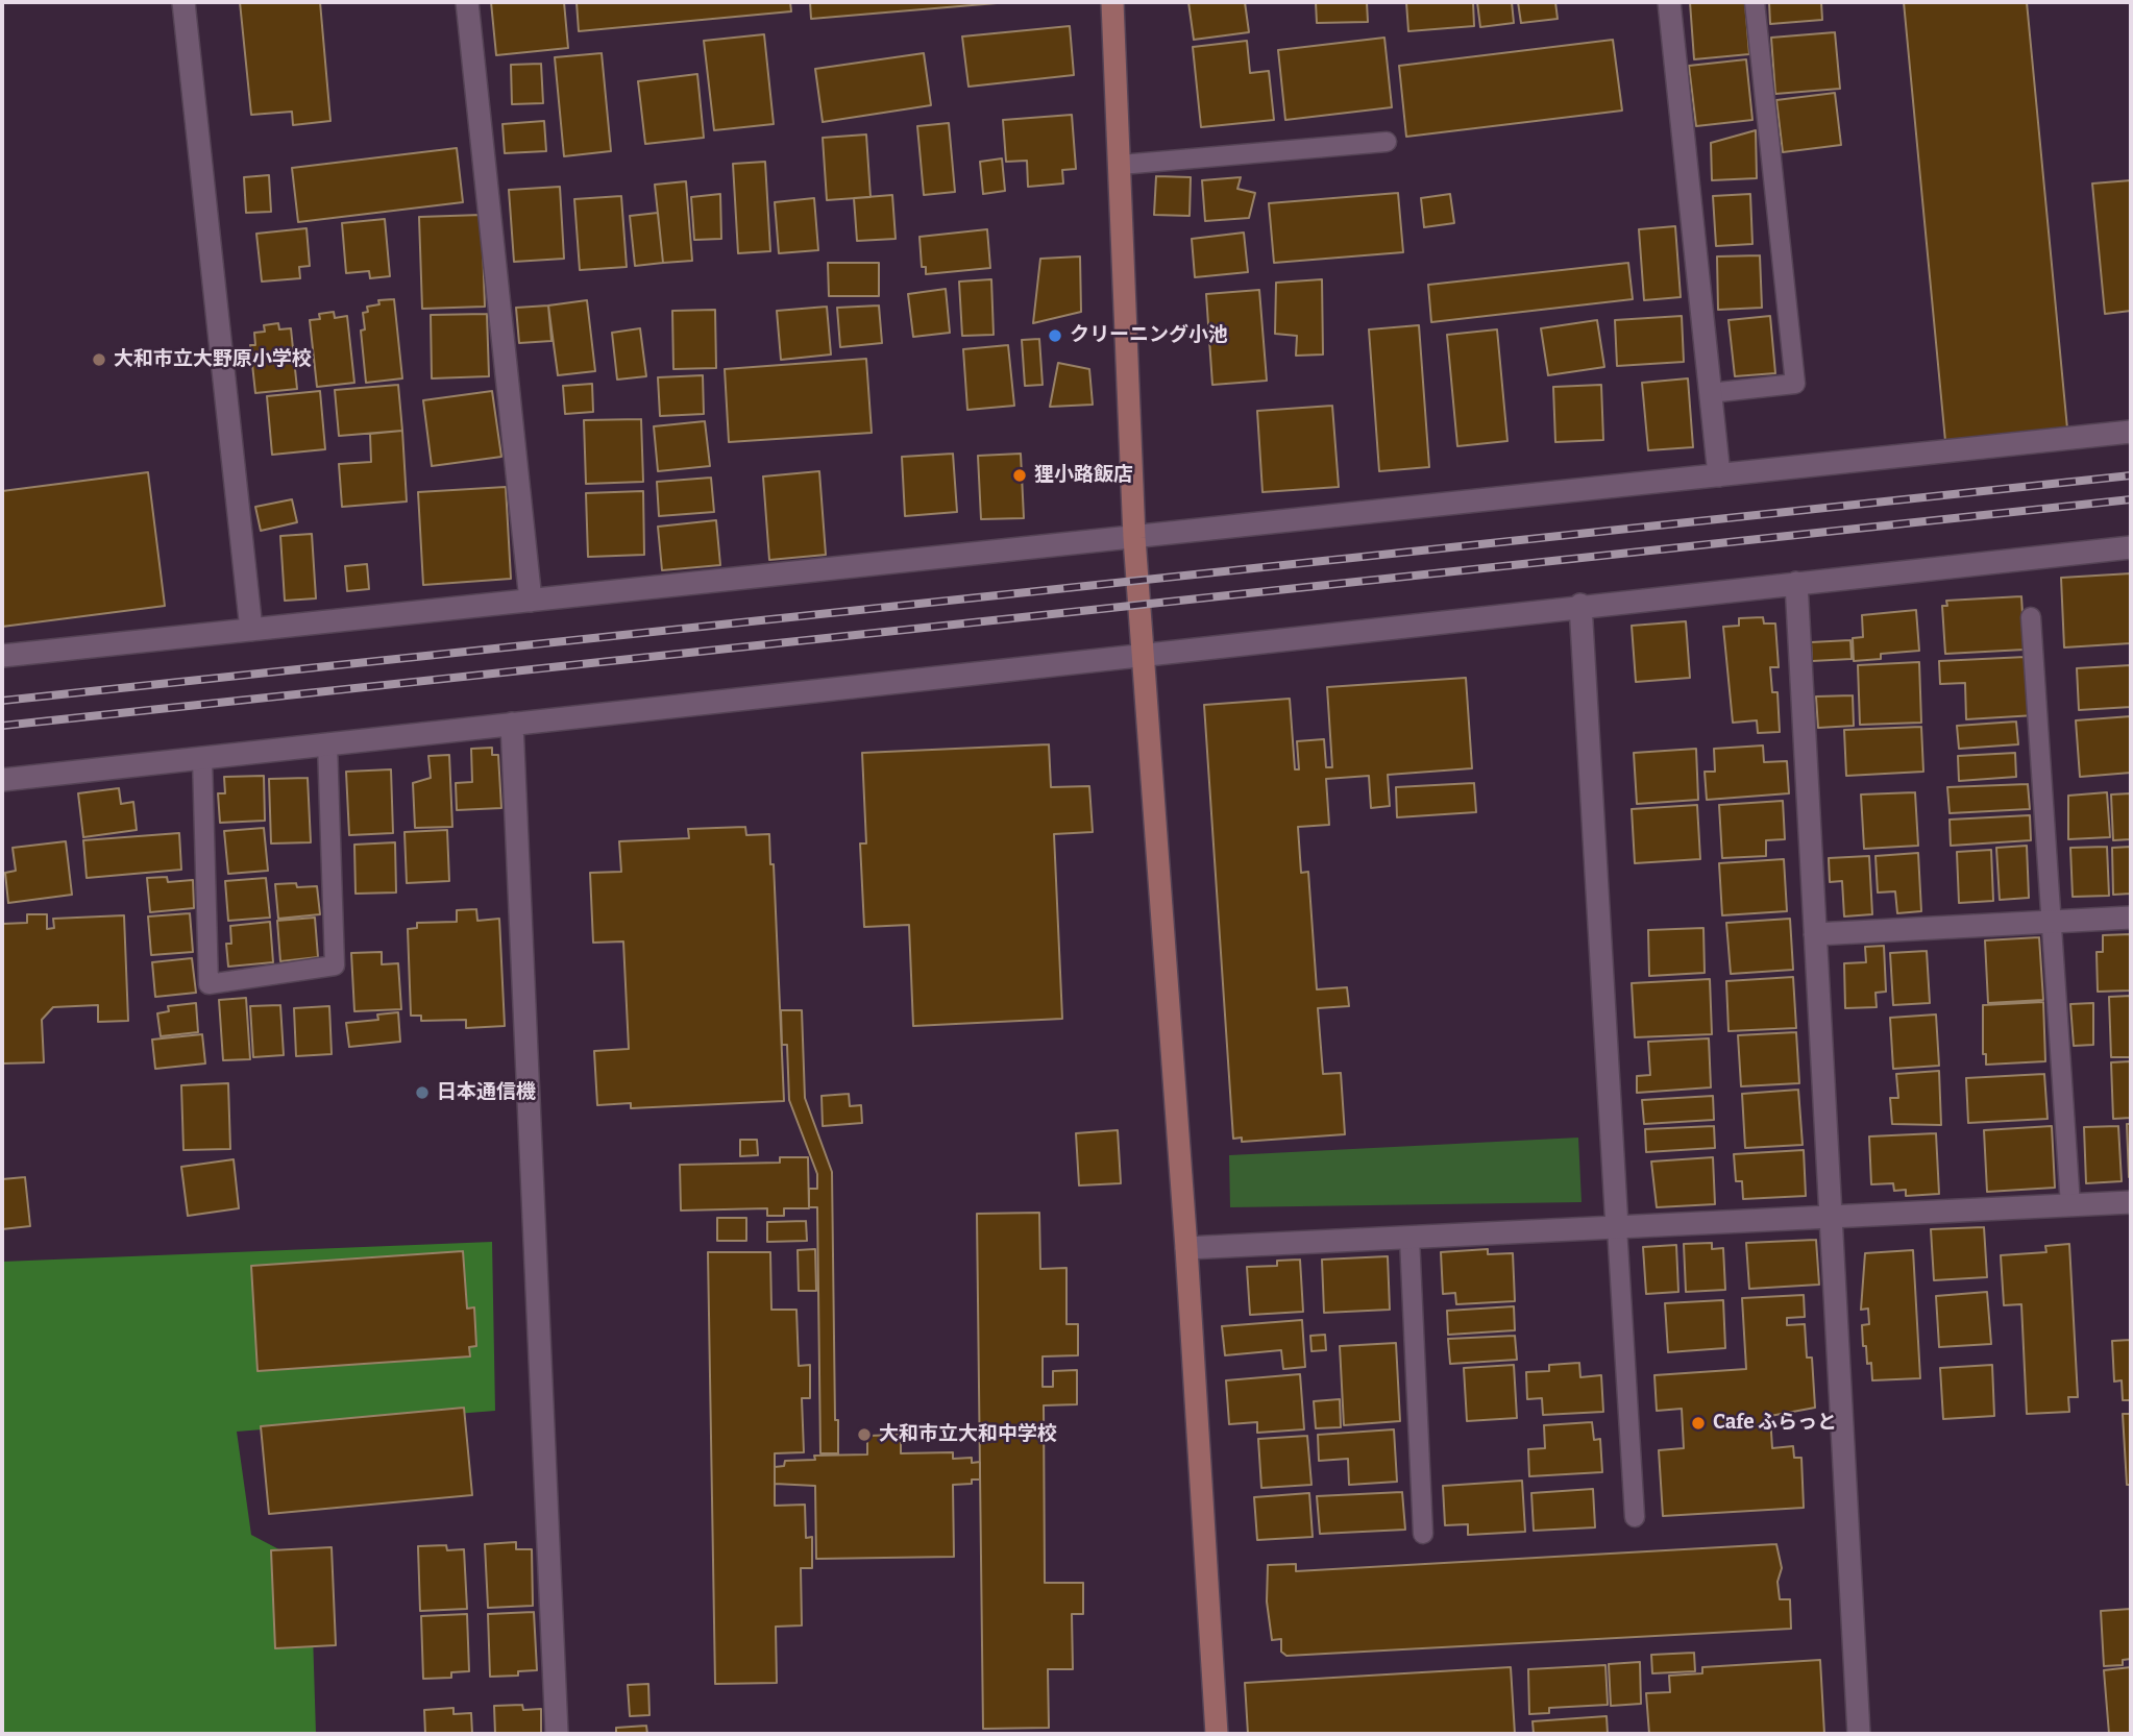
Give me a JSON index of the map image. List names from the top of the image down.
{
  "places": [
    "クリーニング小池",
    "大和市立大野原小学校",
    "狸小路飯店",
    "日本通信機",
    "Cafe ふらっと",
    "大和市立大和中学校"
  ]
}
